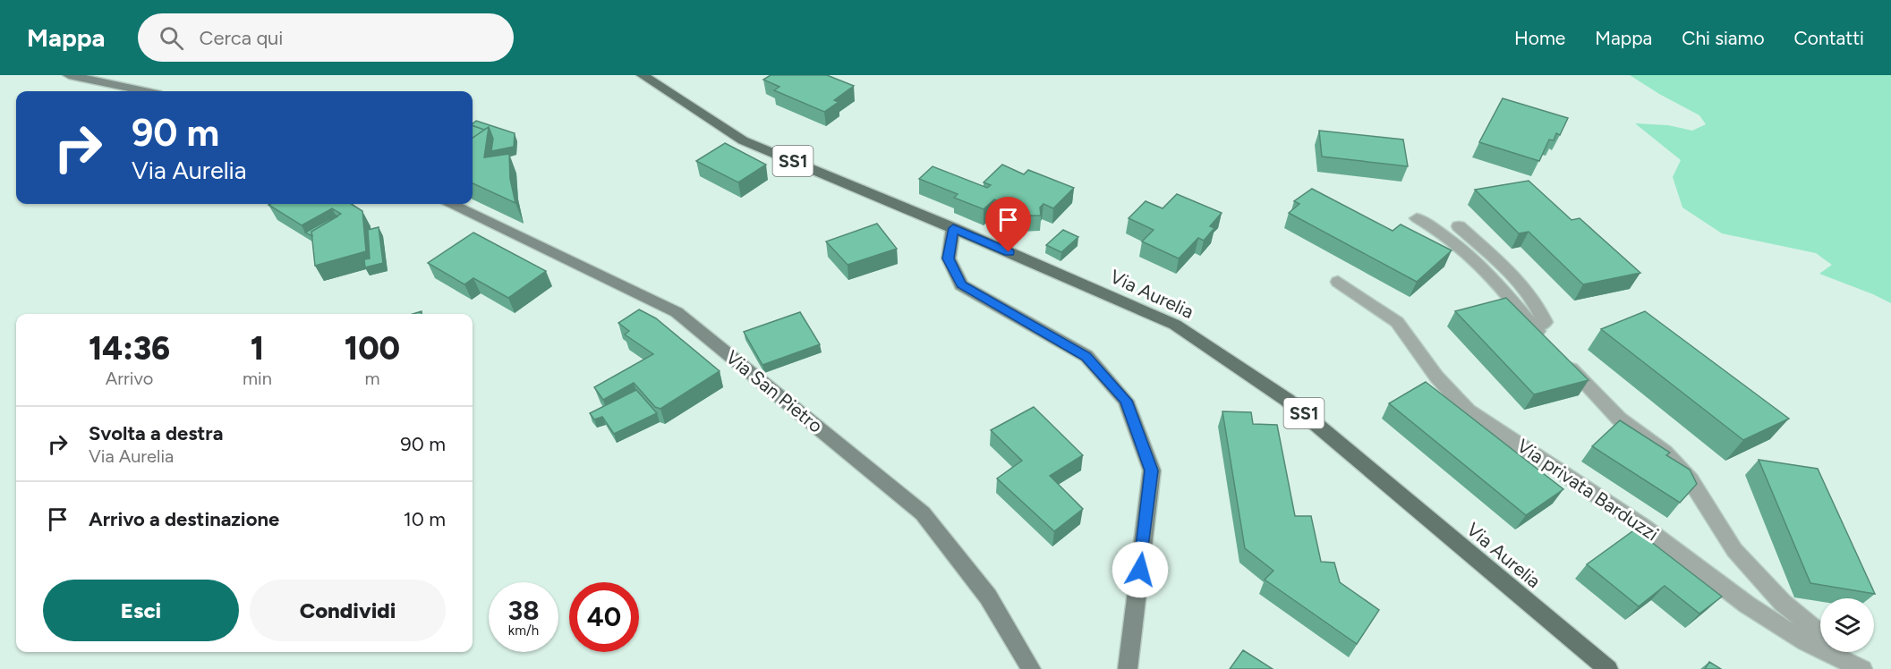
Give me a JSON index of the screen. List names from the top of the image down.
{
  "streets": {
    "main road": ["SS1", "Via Aurelia"],
    "street": ["Via San Pietro", "Via privata Barduzzi"]
  },
  "page": {
    "header": "Mappa",
    "search": "Cerca qui",
    "nav": [
      "Home",
      "Mappa",
      "Chi siamo",
      "Contatti"
    ],
    "turn": ["90 m", "Via Aurelia"],
    "eta": [
      "14:36",
      "Arrivo",
      "1",
      "min",
      "100",
      "m"
    ],
    "list": [
      {
        "name": "Svolta a destra",
        "note": "Via Aurelia",
        "value": "90 m"
      },
      {
        "name": "Arrivo a destinazione",
        "value": "10 m"
      }
    ],
    "buttons": ["Esci", "Condividi"],
    "speed": "38 km/h",
    "limit": "40"
  }
}
